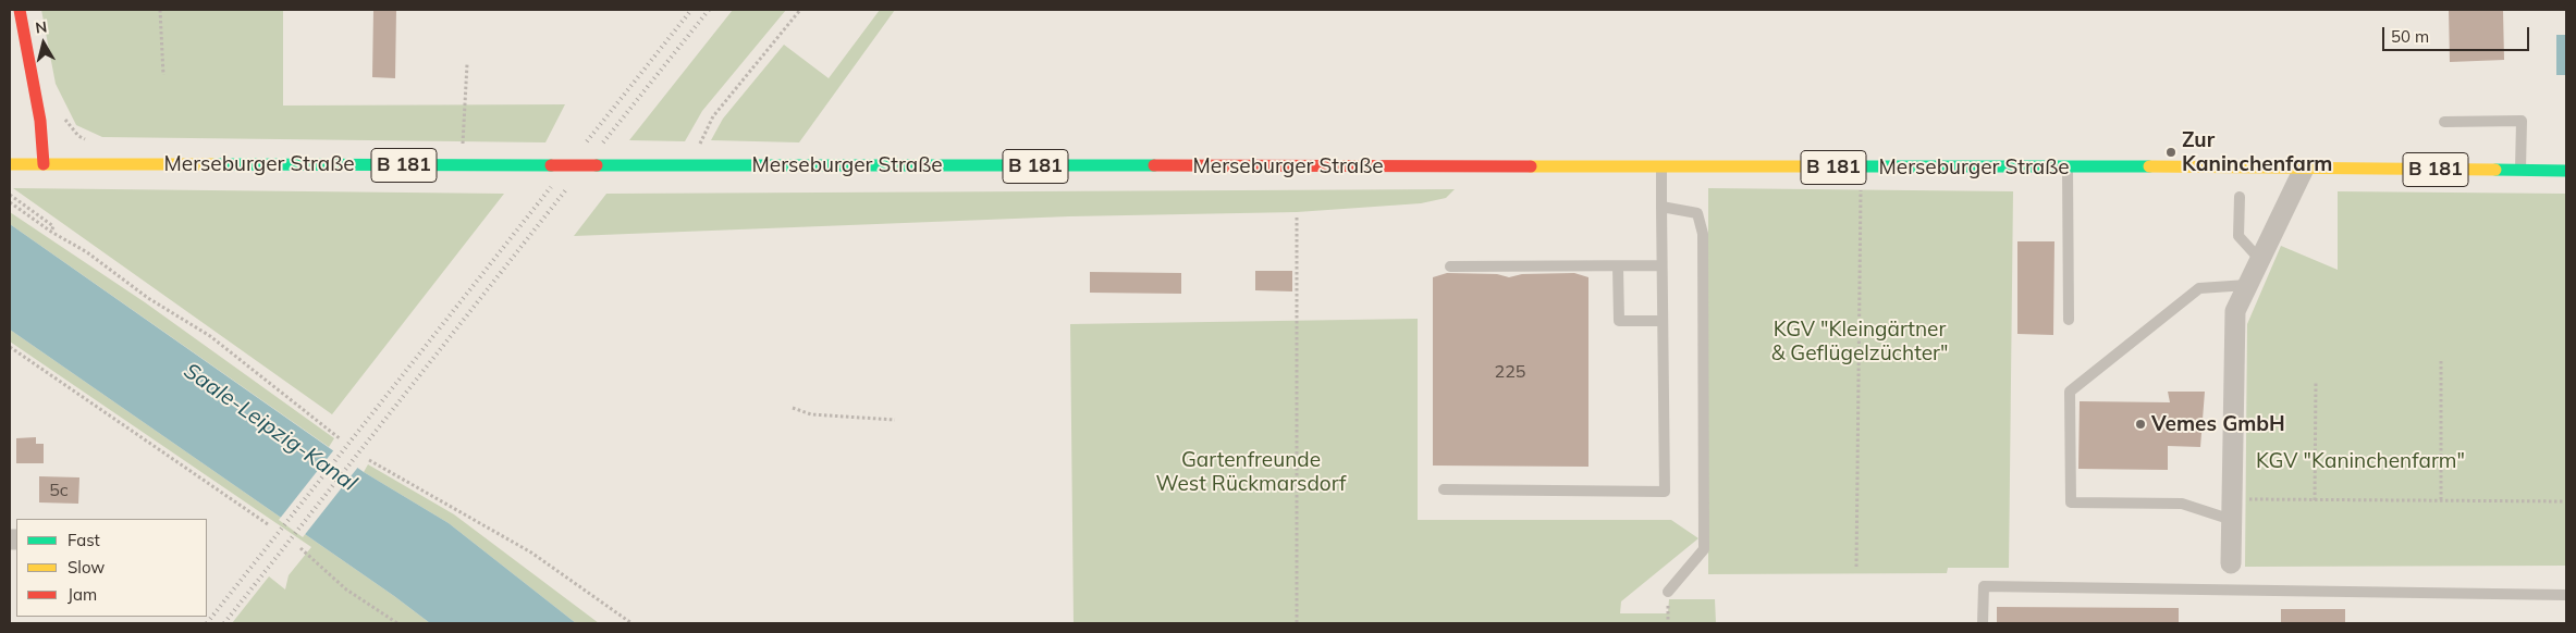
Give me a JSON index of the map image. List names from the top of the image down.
{
  "streets": {
    "main road": ["Merseburger Straße", "B 181"]
  },
  "water": ["Saale-Leipzig-Kanal"],
  "parks": ["KGV \"Kleingärtner & Geflügelzüchter\"", "Gartenfreunde West Rückmarsdorf", "KGV \"Kaninchenfarm\""],
  "places": ["Zur Kaninchenfarm", "Vemes GmbH"],
  "house_numbers": ["225", "5c"],
  "legend": ["Fast", "Slow", "Jam"],
  "scale_bar": "50 m",
  "north": "top"
}
